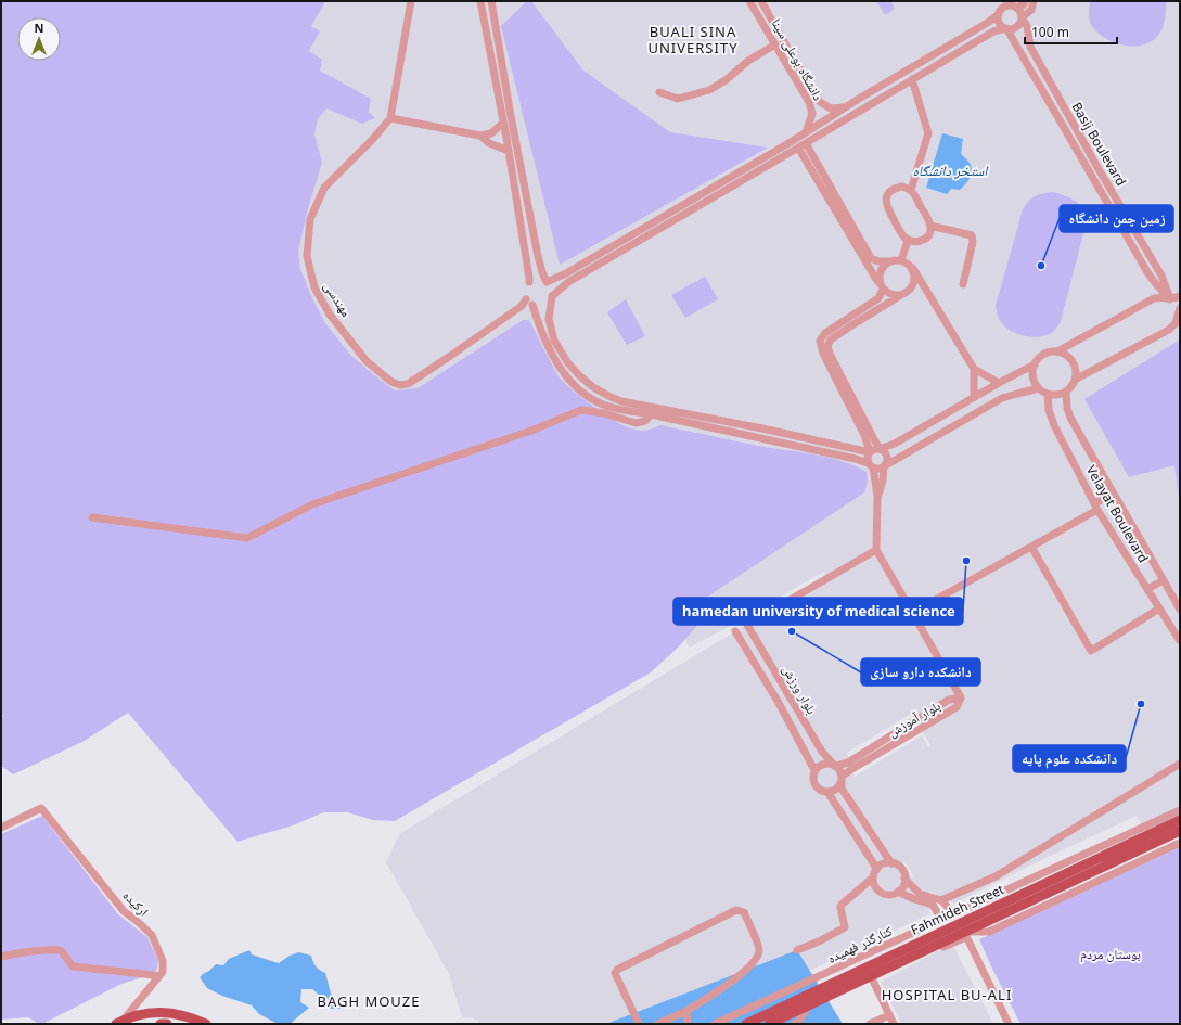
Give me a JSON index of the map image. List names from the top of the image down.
{
  "streets": {
    "main road": ["Fahmideh Street"],
    "street": [
      "دانشگاه بوعلی سینا",
      "Basij Boulevard",
      "مهندسی",
      "Velayat Boulevard",
      "بلوار ورزش",
      "بلوار آموزش",
      "ارکیده",
      "کنارگذر فهمیده"
    ]
  },
  "crossings": [
    ["بلوار ورزش", "بلوار آموزش"],
    ["Fahmideh Street", "کنارگذر فهمیده"]
  ],
  "districts": ["BUALI SINA UNIVERSITY", "HOSPITAL BU-ALI", "BAGH MOUZE"],
  "water": ["استخر دانشگاه"],
  "parks": ["بوستان مردم"],
  "places": [
    "زمین چمن دانشگاه",
    "hamedan university of medical science",
    "دانشکده دارو سازی",
    "دانشکده علوم پایه"
  ],
  "scale_bar": "100 m",
  "north": "top"
}
